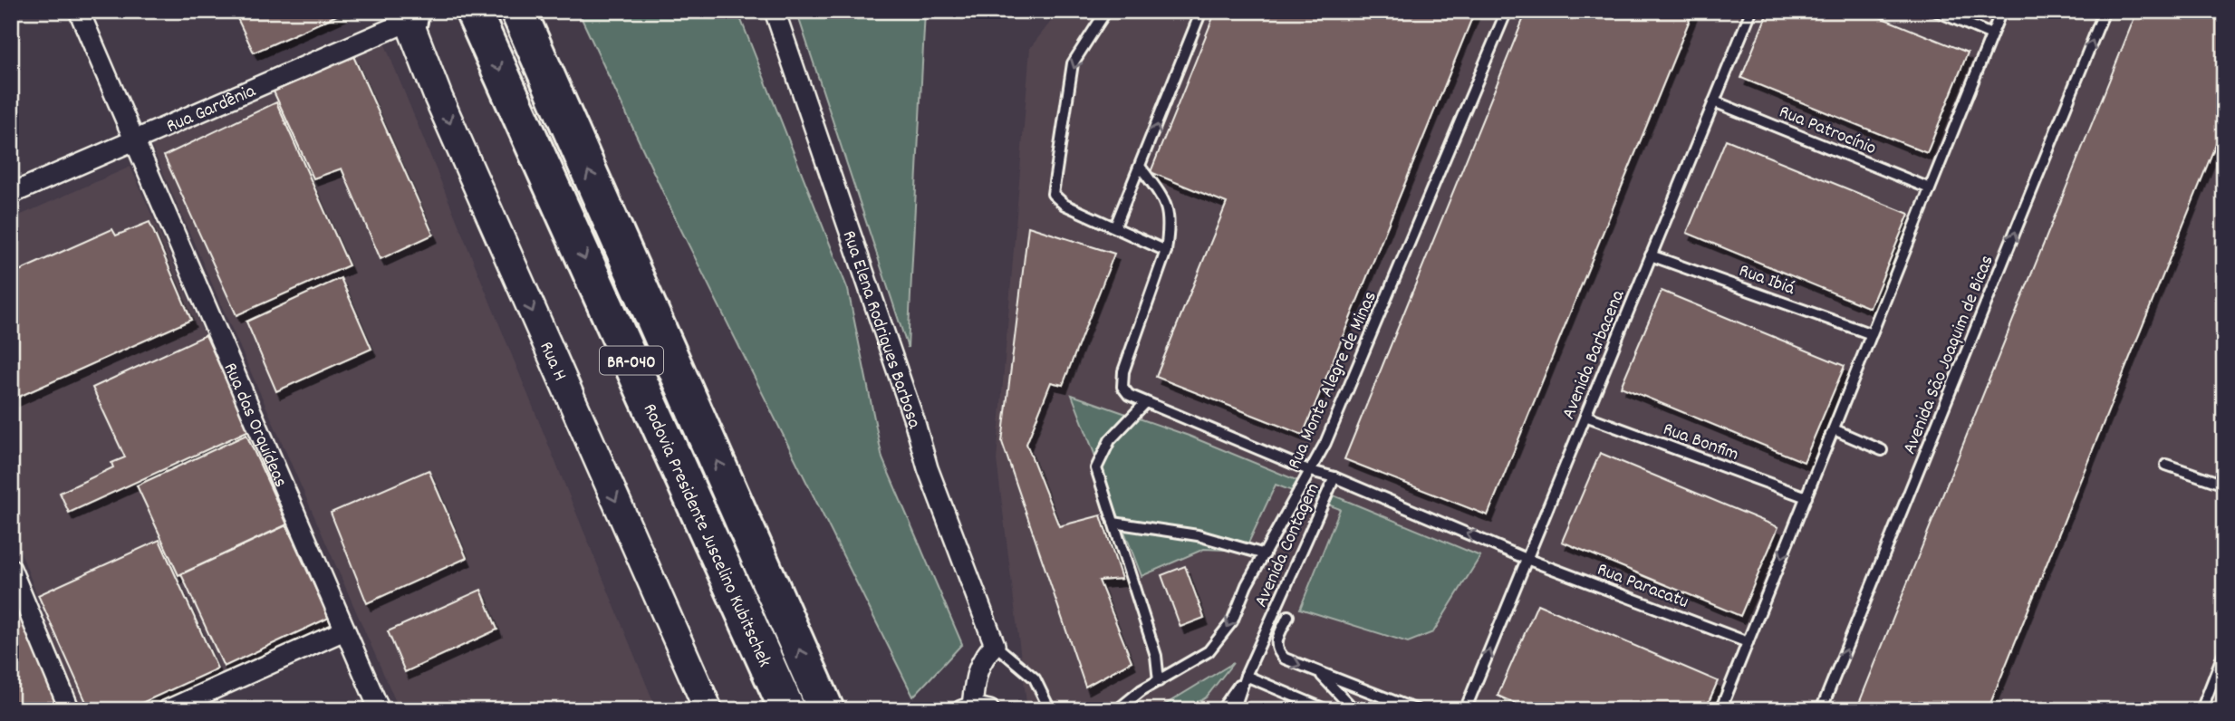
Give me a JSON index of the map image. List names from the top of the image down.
{
  "streets": {
    "highway": ["BR-040", "Rodovia Presidente Juscelino Kubitschek"],
    "main road": ["Rua H"],
    "street": ["Rua Gardênia", "Rua Elena Rodrigues Barbosa", "Rua das Orquídeas"],
    "lane": [
      "Rua Patrocínio",
      "Rua Ibiá",
      "Avenida Barbacena",
      "Avenida São Joaquim de Bicas",
      "Rua Monte Alegre de Minas",
      "Rua Bonfim",
      "Avenida Contagem",
      "Rua Paracatu"
    ]
  },
  "crossings": [
    ["Rua Gardênia", "Rua H"],
    ["Rua Gardênia", "Rua das Orquídeas"],
    ["Rua Patrocínio", "Avenida Barbacena"],
    ["Rua Ibiá", "Avenida Barbacena"],
    ["Avenida Barbacena", "Rua Bonfim"],
    ["Avenida Barbacena", "Rua Paracatu"],
    ["Rua Monte Alegre de Minas", "Avenida Contagem"],
    ["Avenida Contagem", "Rua Paracatu"]
  ],
  "one_way": ["Avenida São Joaquim de Bicas", "Rua H", "Rua Paracatu"]
}
